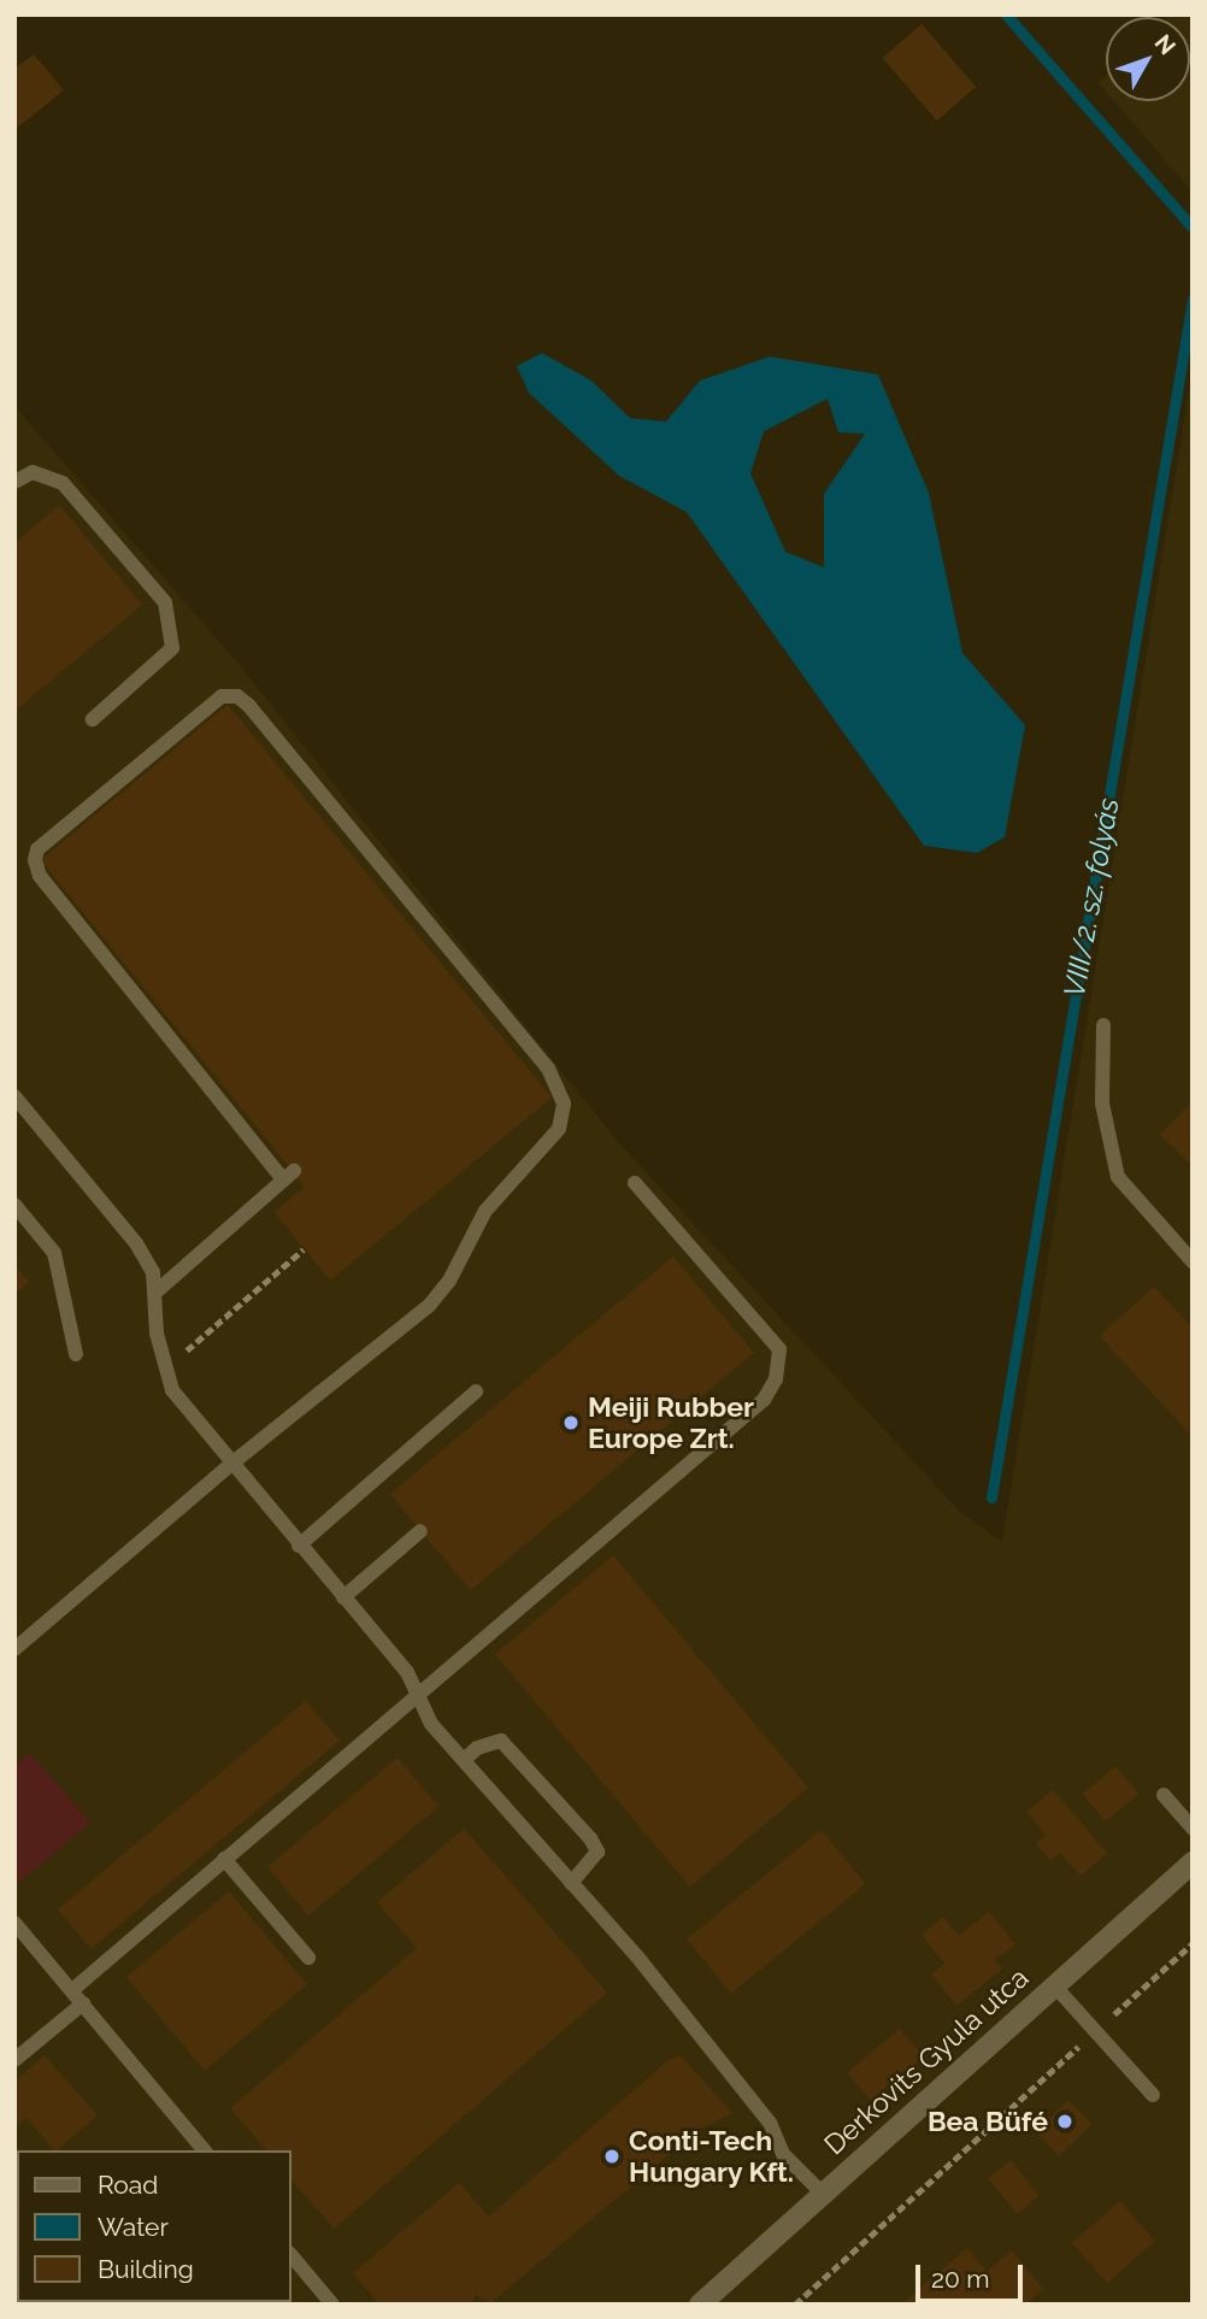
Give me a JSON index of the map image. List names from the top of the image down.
{
  "streets": {
    "street": ["Derkovits Gyula utca"]
  },
  "water": ["VIII/2. sz. folyás"],
  "places": ["Meiji Rubber Europe Zrt.", "Bea Büfé", "Conti-Tech Hungary Kft."],
  "legend": ["Road", "Water", "Building"],
  "scale_bar": "20 m",
  "north": "top right"
}
